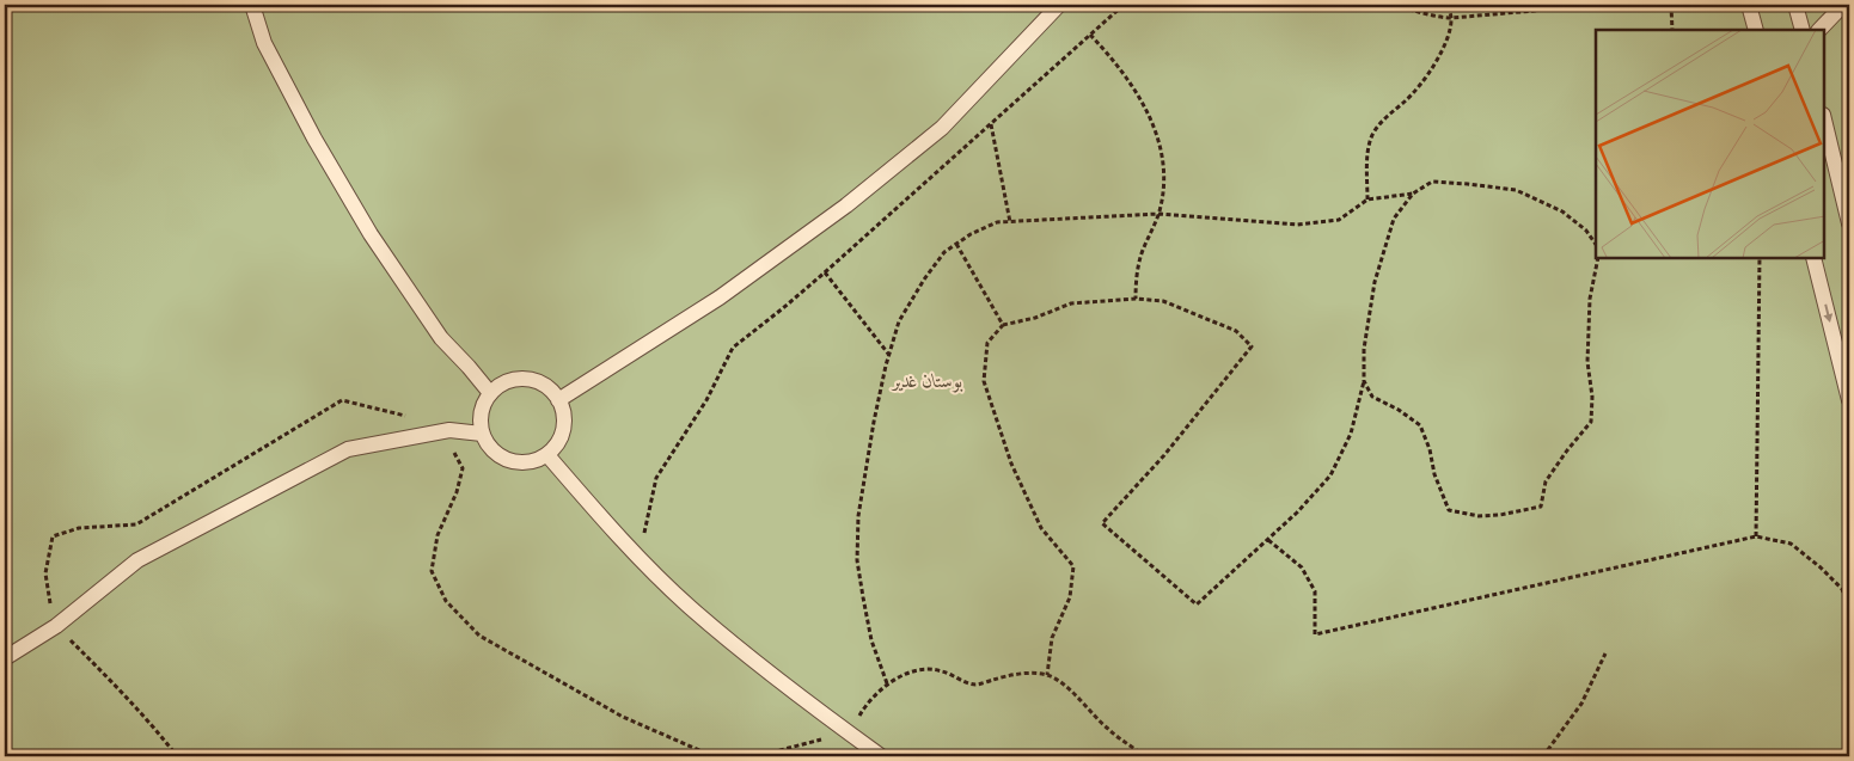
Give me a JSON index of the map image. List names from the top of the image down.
{
  "parks": ["بوستان غدیر"]
}
